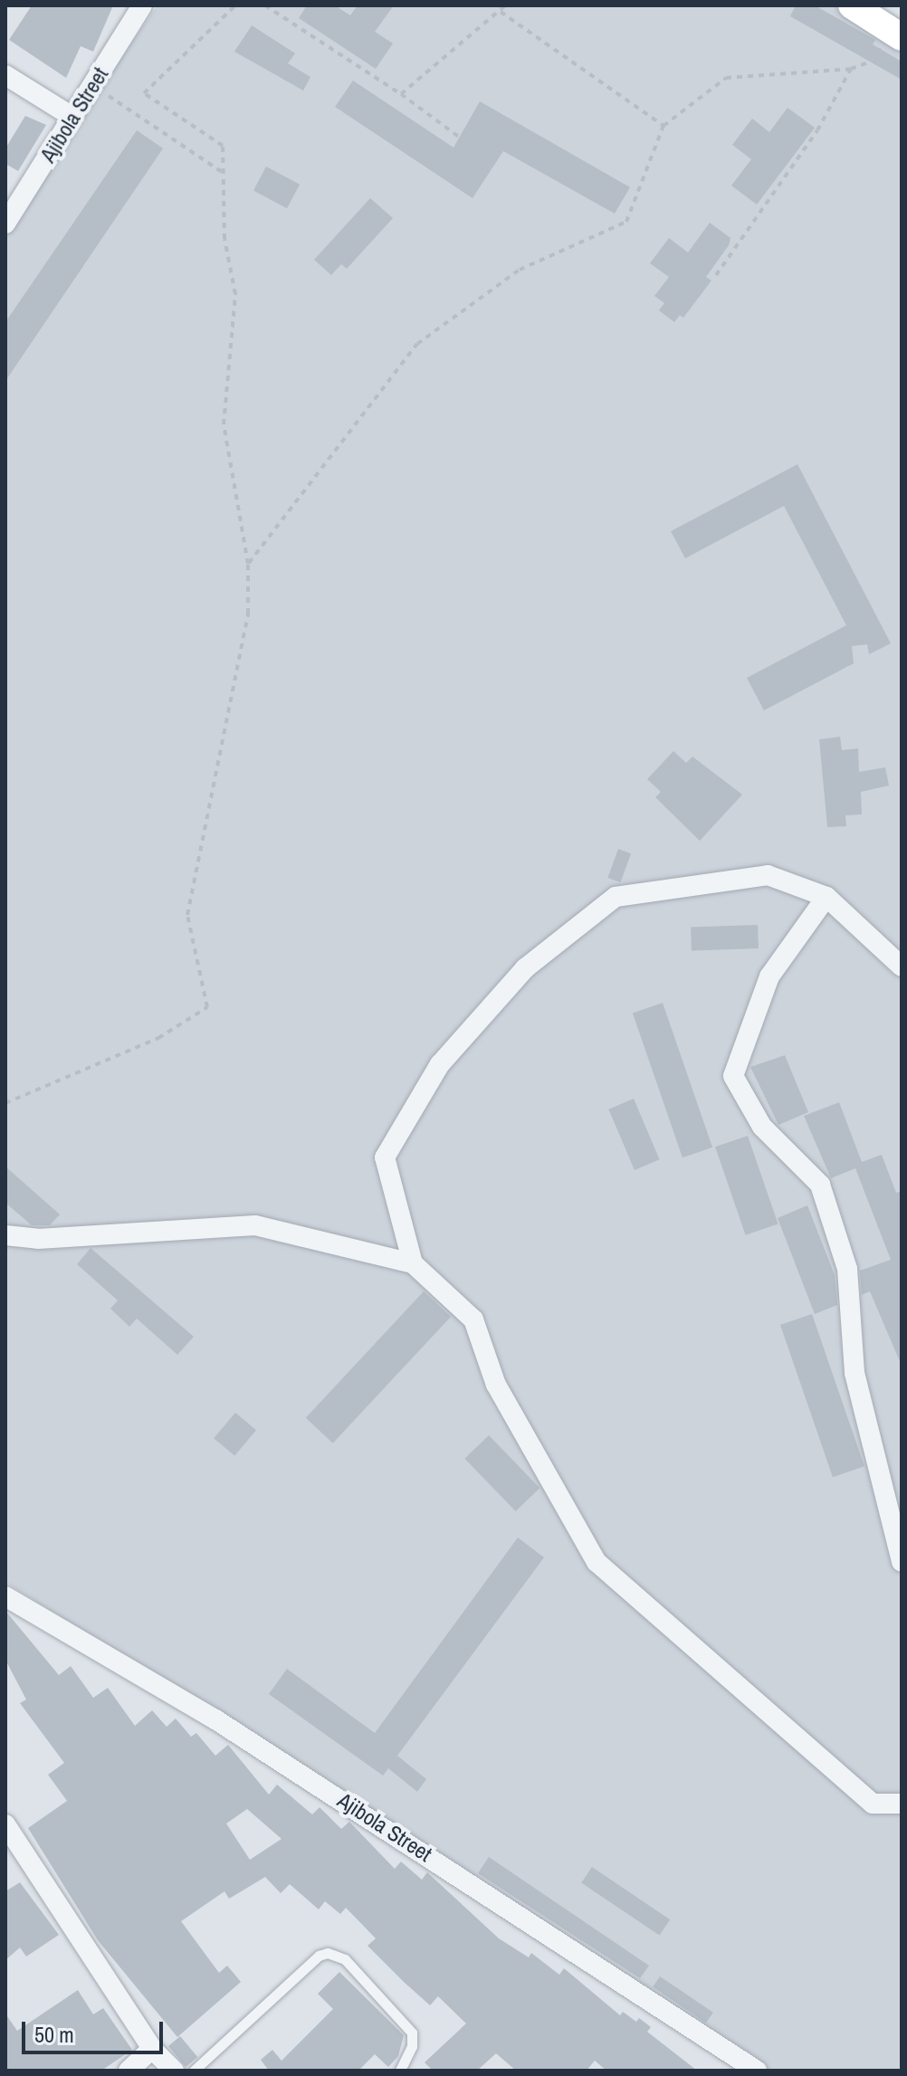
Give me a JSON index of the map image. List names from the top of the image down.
{
  "streets": {
    "street": ["Ajibola Street"]
  },
  "scale_bar": "50 m"
}
